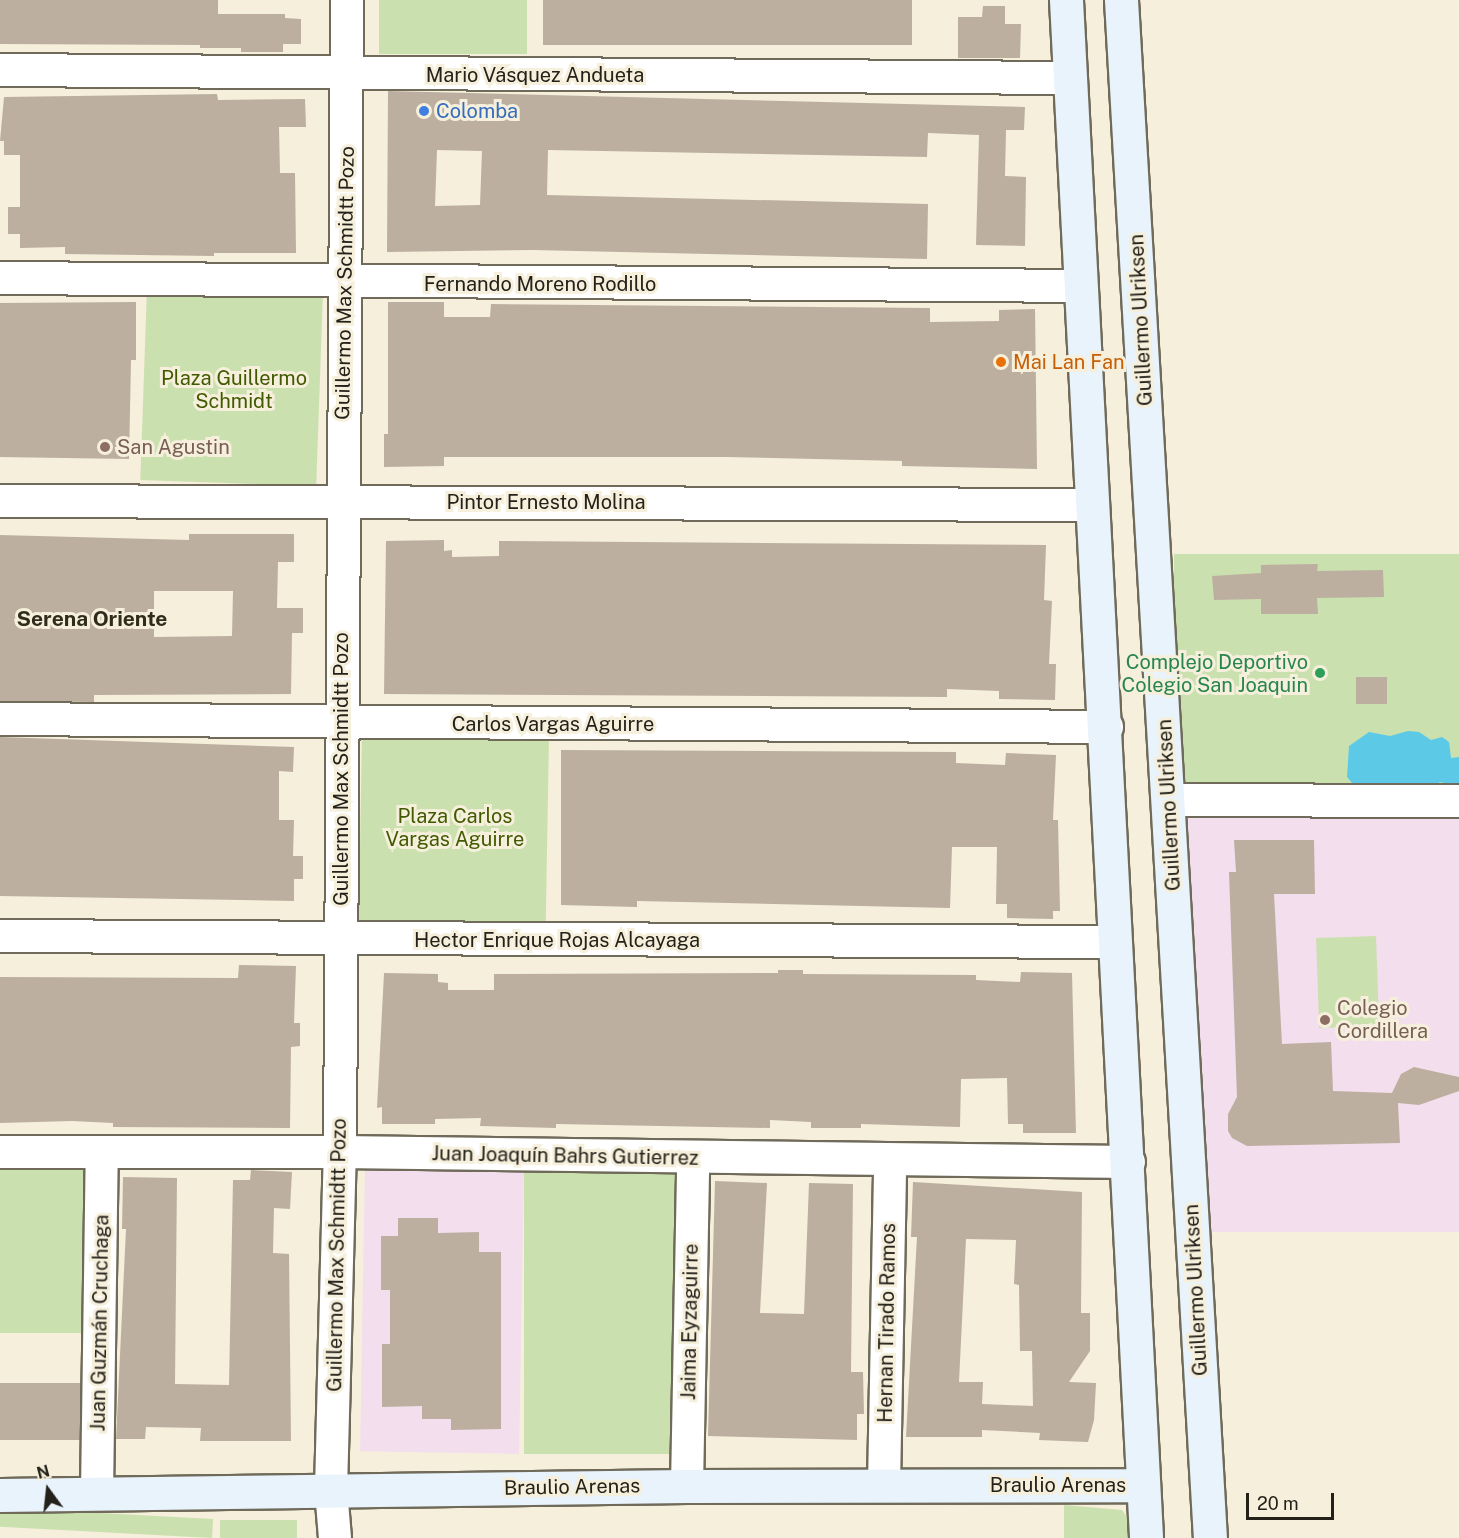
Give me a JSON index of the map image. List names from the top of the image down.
{
  "streets": {
    "main road": ["Guillermo Ulriksen", "Braulio Arenas"],
    "street": [
      "Mario Vásquez Andueta",
      "Guillermo Max Schmidtt Pozo",
      "Fernando Moreno Rodillo",
      "Pintor Ernesto Molina",
      "Carlos Vargas Aguirre",
      "Hector Enrique Rojas Alcayaga",
      "Juan Joaquín Bahrs Gutierrez",
      "Jaima Eyzaguirre",
      "Juan Guzmán Cruchaga",
      "Hernan Tirado Ramos"
    ]
  },
  "crossings": [
    ["Mario Vásquez Andueta", "Guillermo Max Schmidtt Pozo"],
    ["Guillermo Max Schmidtt Pozo", "Fernando Moreno Rodillo"],
    ["Guillermo Max Schmidtt Pozo", "Pintor Ernesto Molina"],
    ["Guillermo Max Schmidtt Pozo", "Carlos Vargas Aguirre"],
    ["Guillermo Max Schmidtt Pozo", "Hector Enrique Rojas Alcayaga"],
    ["Guillermo Max Schmidtt Pozo", "Juan Joaquín Bahrs Gutierrez"],
    ["Guillermo Max Schmidtt Pozo", "Braulio Arenas"],
    ["Juan Joaquín Bahrs Gutierrez", "Jaima Eyzaguirre"],
    ["Juan Joaquín Bahrs Gutierrez", "Juan Guzmán Cruchaga"],
    ["Juan Joaquín Bahrs Gutierrez", "Hernan Tirado Ramos"],
    ["Jaima Eyzaguirre", "Braulio Arenas"],
    ["Juan Guzmán Cruchaga", "Braulio Arenas"],
    ["Hernan Tirado Ramos", "Braulio Arenas"]
  ],
  "districts": ["Serena Oriente"],
  "parks": ["Plaza Guillermo Schmidt", "Plaza Carlos Vargas Aguirre"],
  "places": [
    "Colomba",
    "Mai Lan Fan",
    "San Agustin",
    "Complejo Deportivo Colegio San Joaquin",
    "Colegio Cordillera"
  ],
  "scale_bar": "20 m",
  "north": "top"
}
